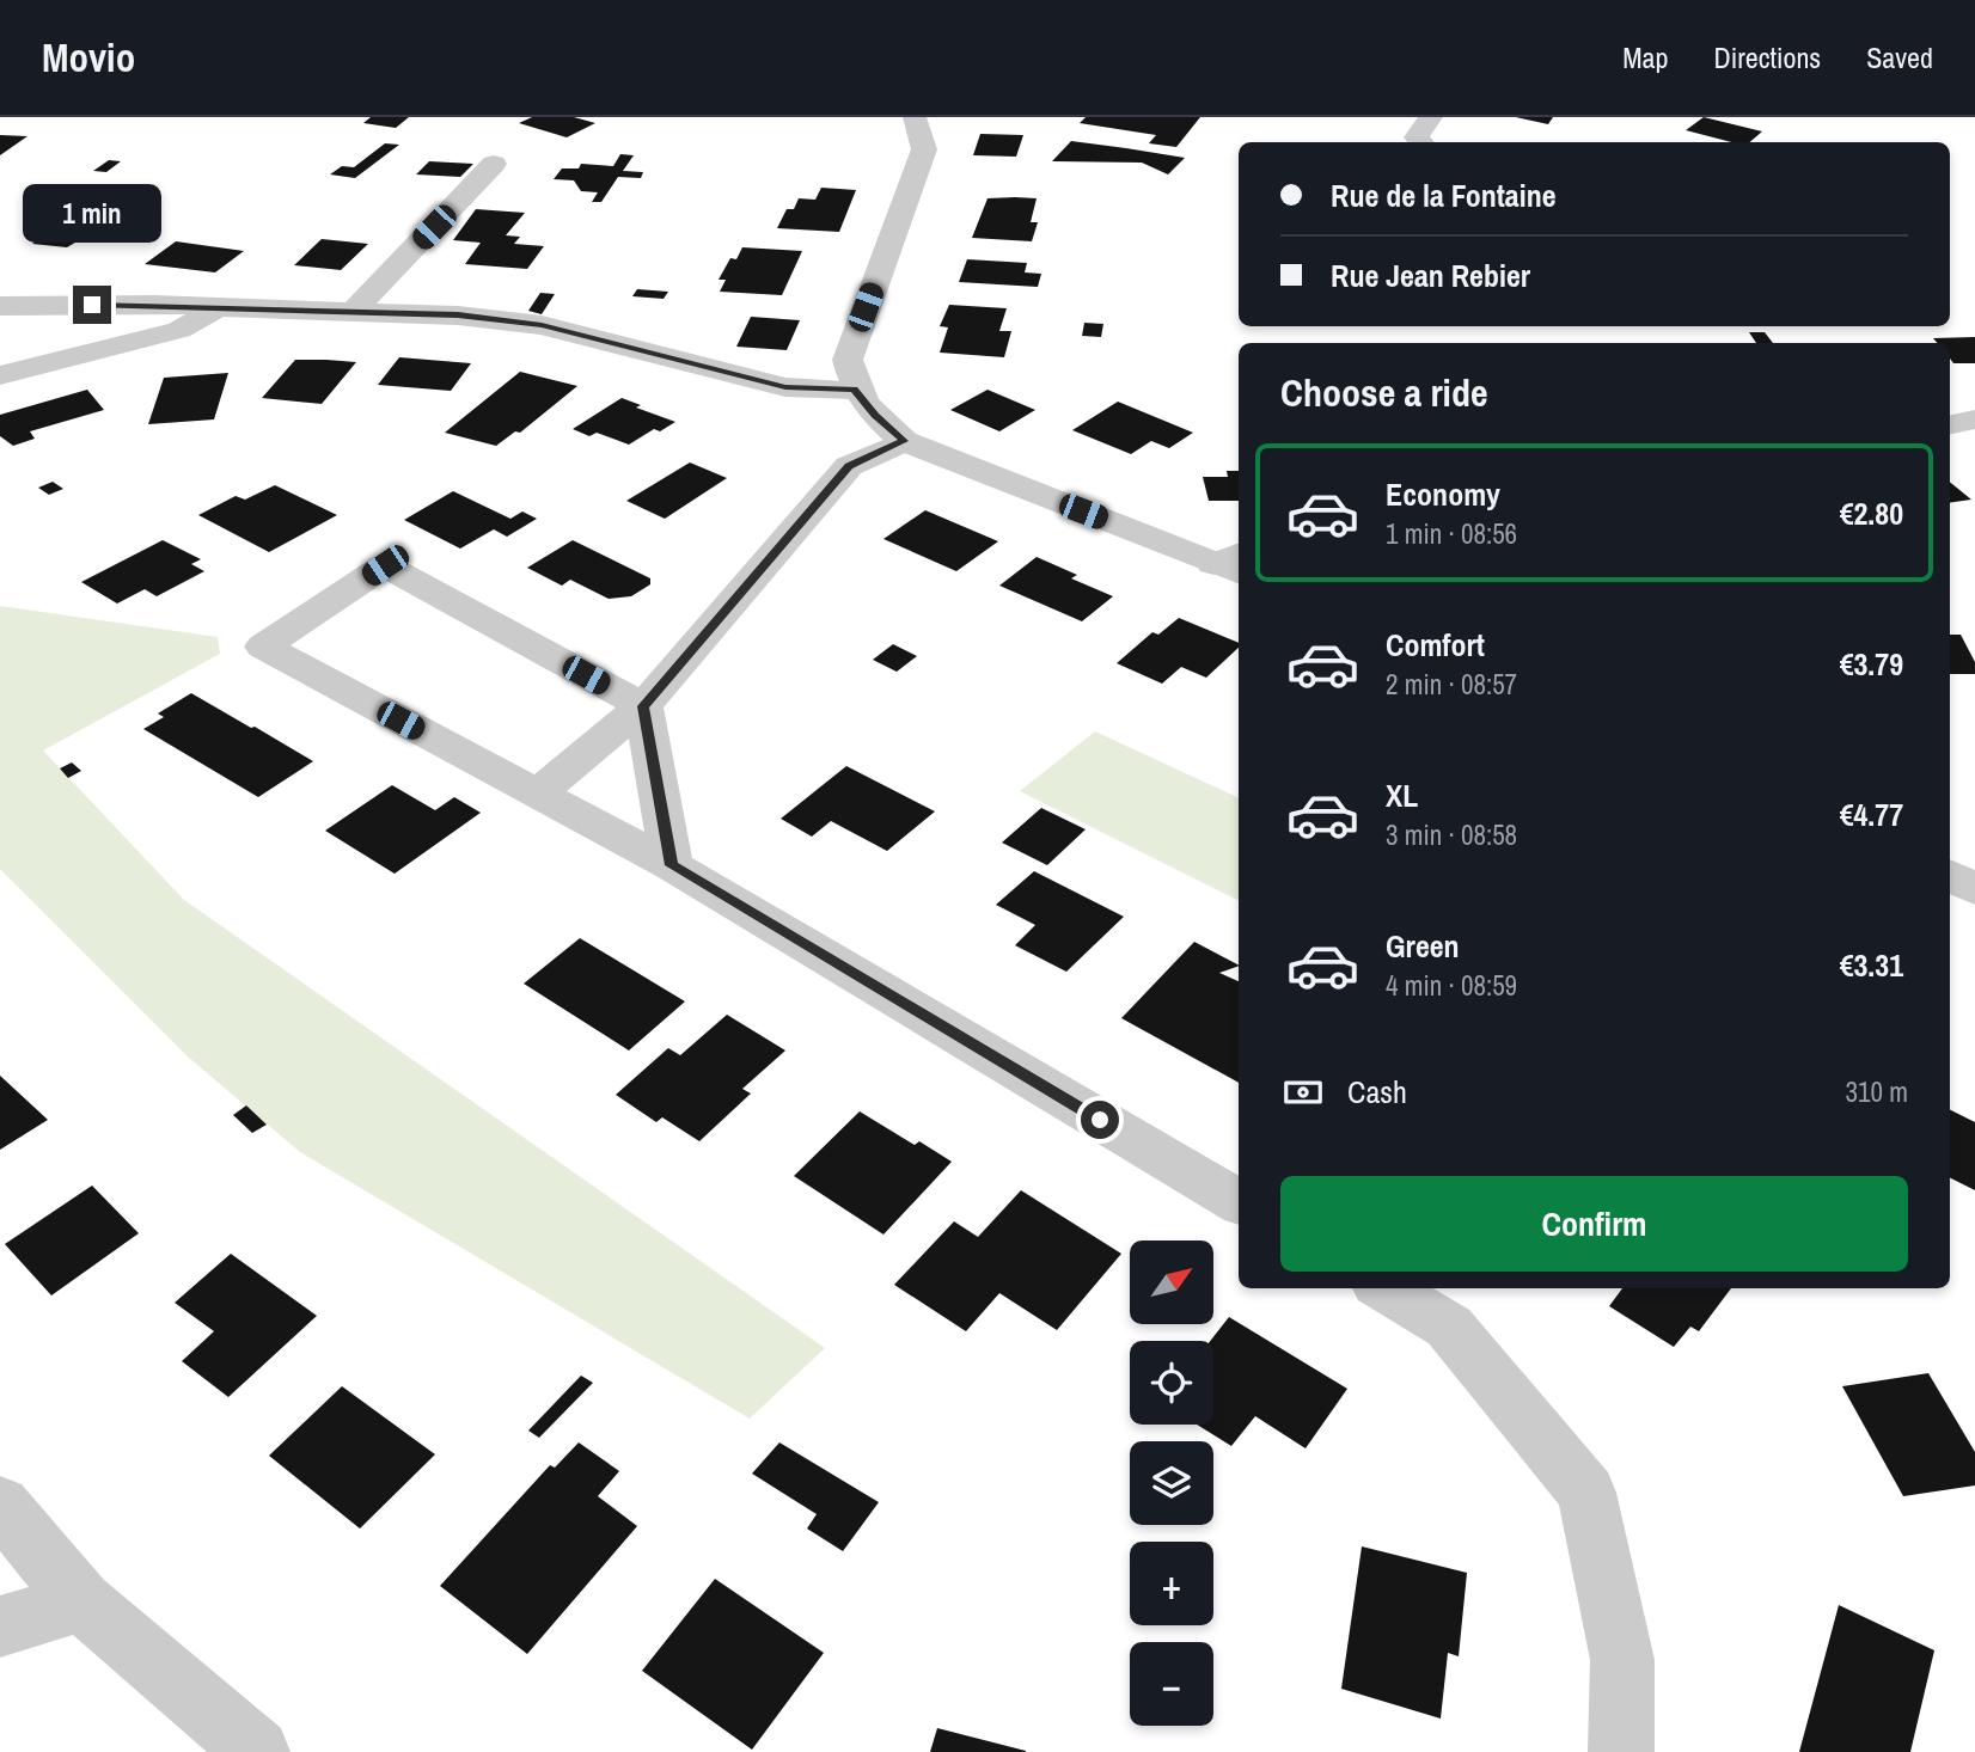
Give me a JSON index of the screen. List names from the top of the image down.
{
  "north": "top right",
  "page": {
    "header": "Movio",
    "nav": ["Map", "Directions", "Saved"],
    "banner": ["Rue de la Fontaine", "Rue Jean Rebier"],
    "bubble": "1 min",
    "heading": "Choose a ride",
    "list": [
      {
        "name": "Economy",
        "note": "1 min · 08:56",
        "value": "€2.80"
      },
      {
        "name": "Comfort",
        "note": "2 min · 08:57",
        "value": "€3.79"
      },
      {
        "name": "XL",
        "note": "3 min · 08:58",
        "value": "€4.77"
      },
      {
        "name": "Green",
        "note": "4 min · 08:59",
        "value": "€3.31"
      }
    ],
    "pay": ["Cash", "310 m"],
    "buttons": "Confirm",
    "map_buttons": ["+", "−"]
  }
}
